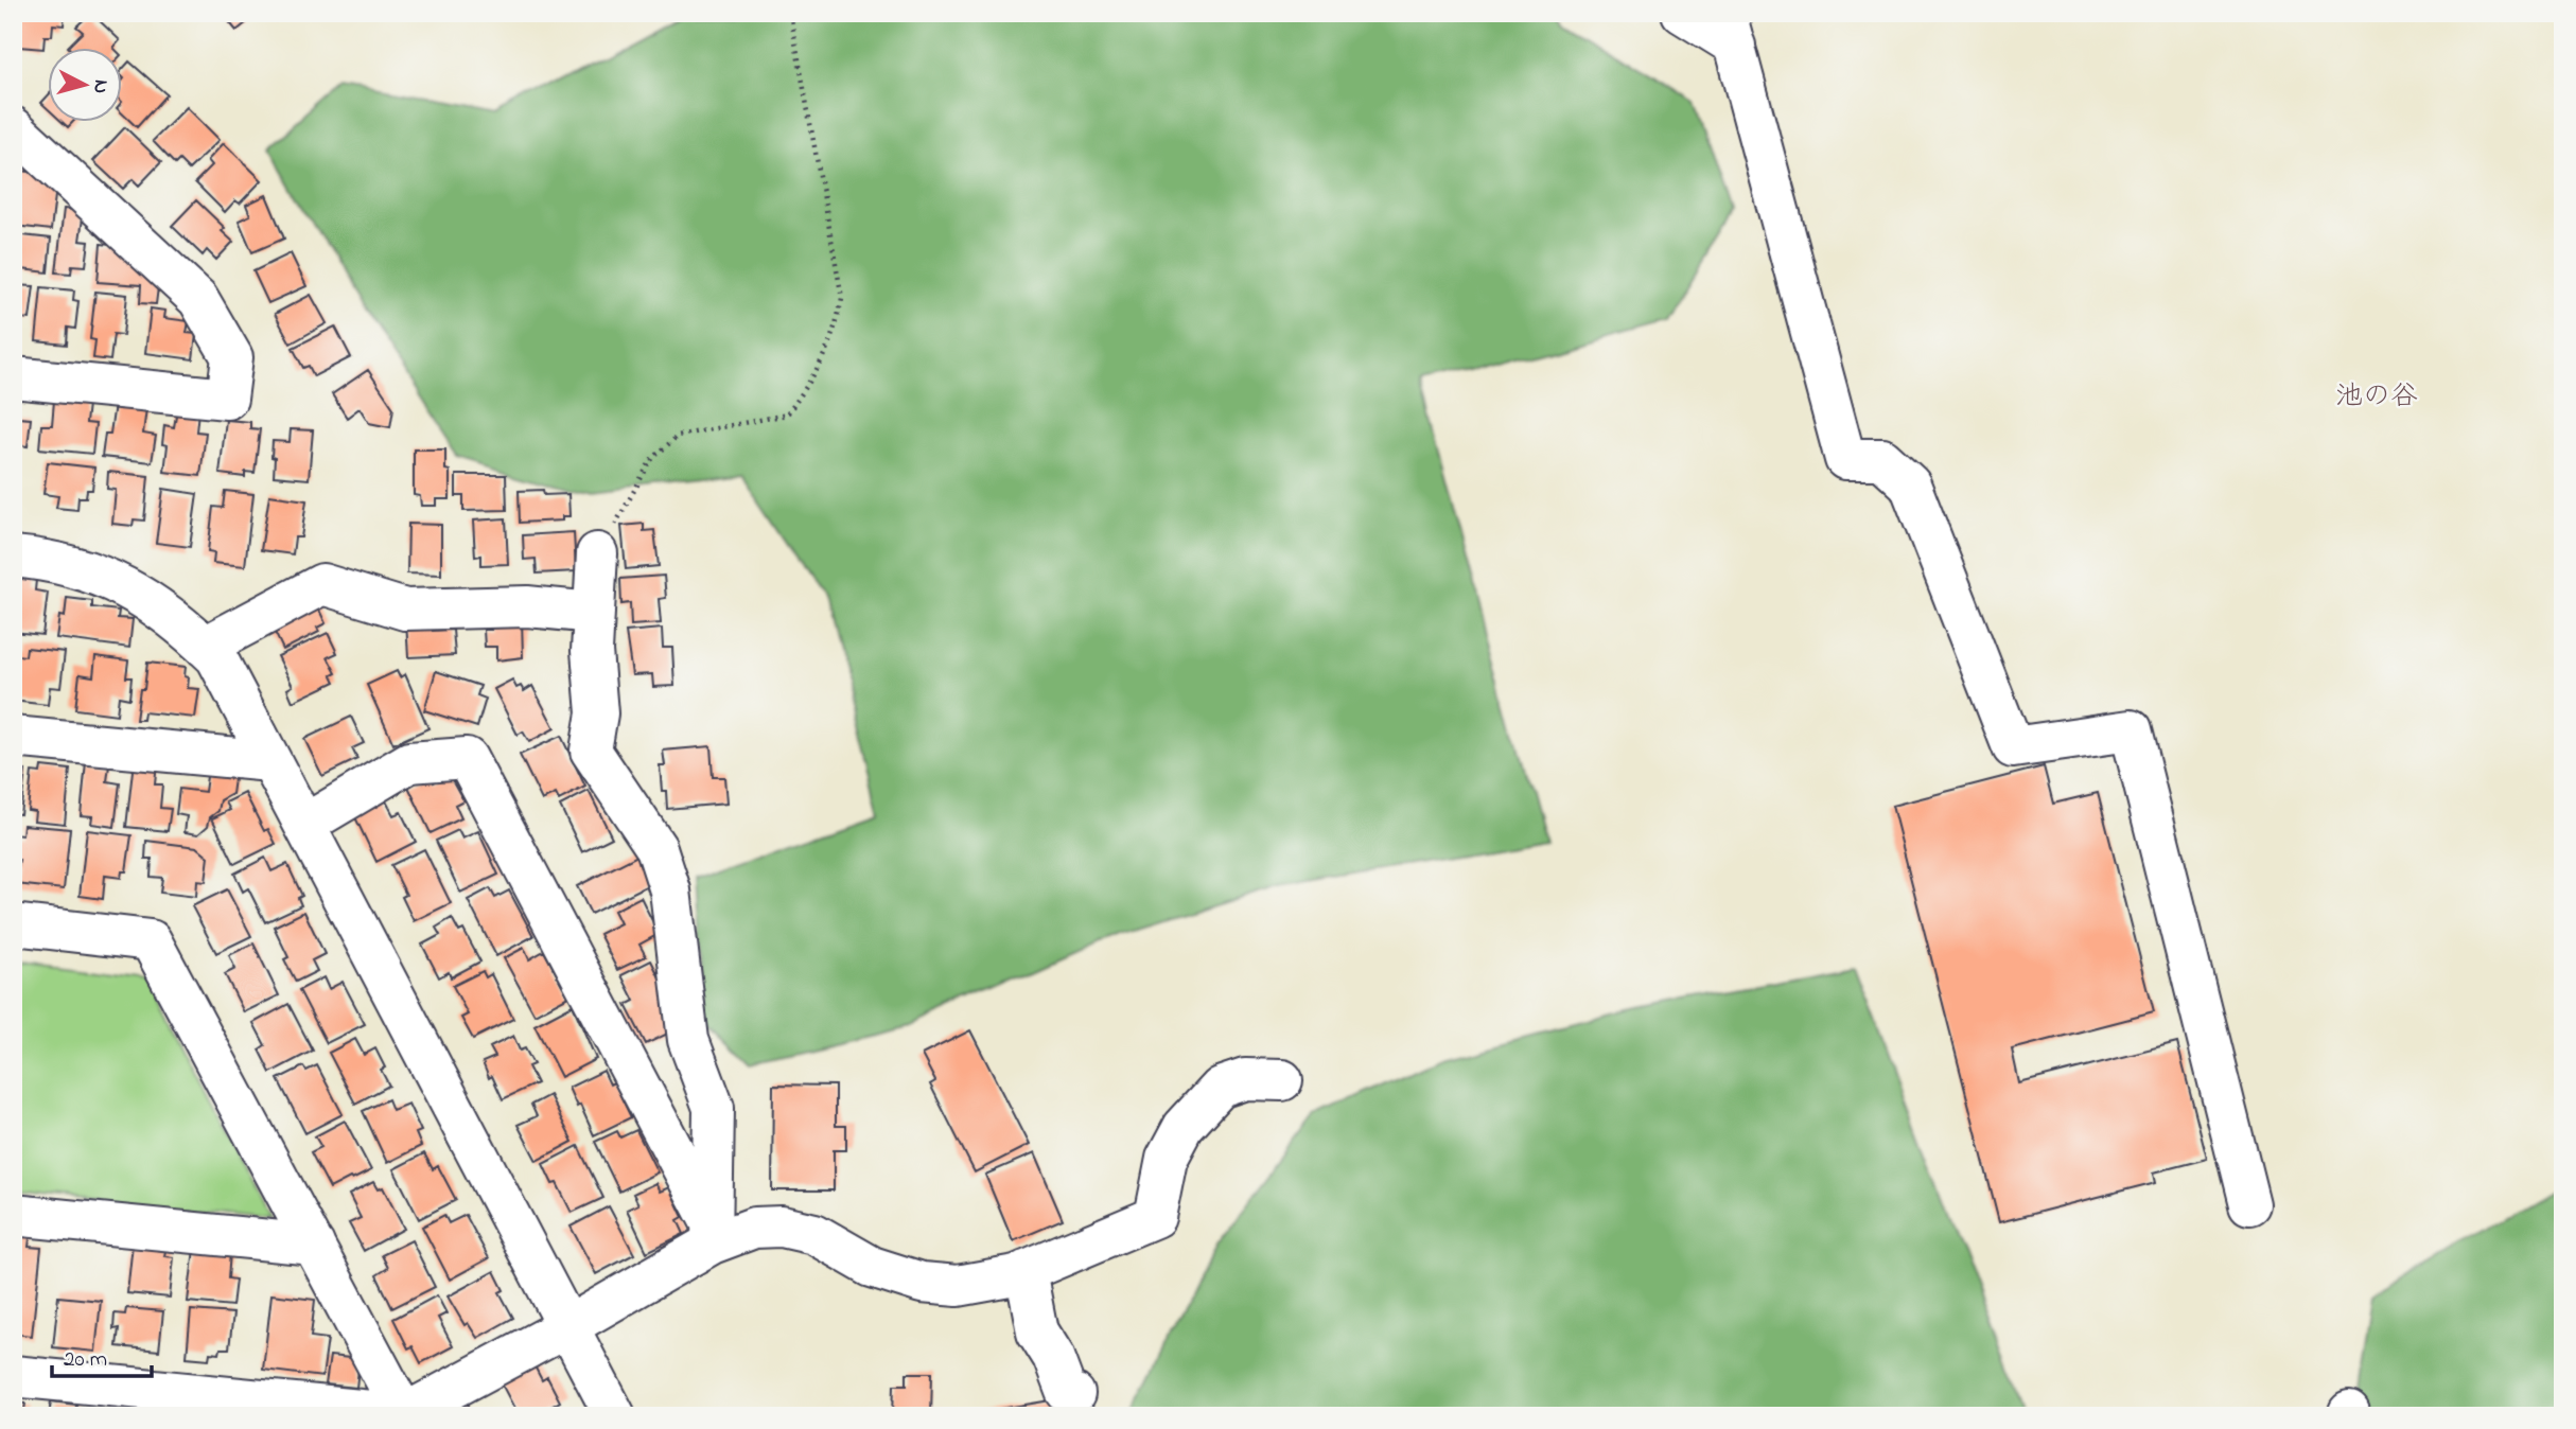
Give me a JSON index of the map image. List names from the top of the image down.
{
  "districts": ["池の谷"],
  "scale_bar": "20 m",
  "north": "right"
}
